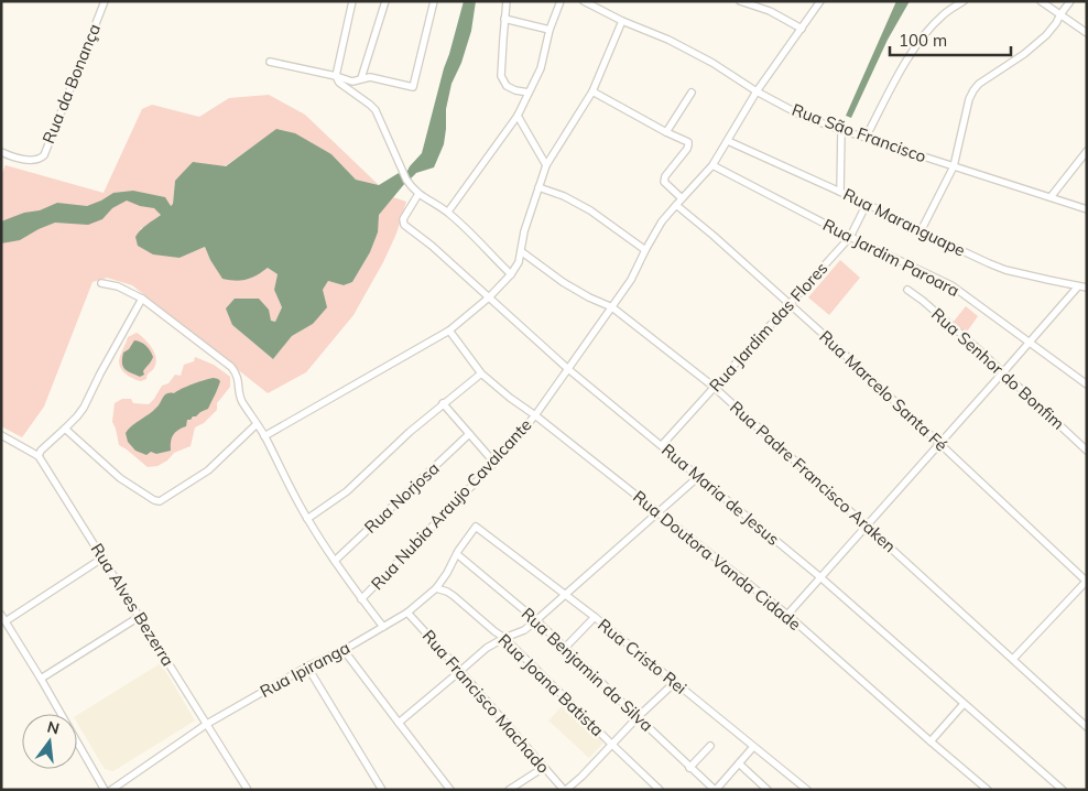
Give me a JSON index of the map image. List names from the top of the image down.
{
  "streets": {
    "street": [
      "Rua da Bonança",
      "Rua São Francisco",
      "Rua Maranguape",
      "Rua Jardim Paroara",
      "Rua Jardim das Flores",
      "Rua Senhor do Bonfim",
      "Rua Marcelo Santa Fé",
      "Rua Padre Francisco Araken",
      "Rua Maria de Jesus",
      "Rua Norjosa",
      "Rua Nubia Araujo Cavalcante",
      "Rua Doutora Vanda Cidade",
      "Rua Alves Bezerra",
      "Rua Cristo Rei",
      "Rua Ipiranga",
      "Rua Benjamin da Silva",
      "Rua Joana Batista",
      "Rua Francisco Machado"
    ]
  },
  "crossings": [
    ["Rua São Francisco", "Rua Nubia Araujo Cavalcante"],
    ["Rua Maranguape", "Rua Jardim das Flores"],
    ["Rua Maranguape", "Rua Nubia Araujo Cavalcante"],
    ["Rua Jardim Paroara", "Rua Jardim das Flores"],
    ["Rua Jardim Paroara", "Rua Nubia Araujo Cavalcante"],
    ["Rua Jardim das Flores", "Rua Marcelo Santa Fé"],
    ["Rua Jardim das Flores", "Rua Padre Francisco Araken"],
    ["Rua Jardim das Flores", "Rua Maria de Jesus"],
    ["Rua Marcelo Santa Fé", "Rua Nubia Araujo Cavalcante"],
    ["Rua Padre Francisco Araken", "Rua Nubia Araujo Cavalcante"],
    ["Rua Maria de Jesus", "Rua Nubia Araujo Cavalcante"],
    ["Rua Nubia Araujo Cavalcante", "Rua Doutora Vanda Cidade"],
    ["Rua Alves Bezerra", "Rua Ipiranga"],
    ["Rua Cristo Rei", "Rua Ipiranga"],
    ["Rua Ipiranga", "Rua Benjamin da Silva"],
    ["Rua Ipiranga", "Rua Joana Batista"],
    ["Rua Ipiranga", "Rua Francisco Machado"]
  ],
  "scale_bar": "100 m",
  "north": "top"
}
